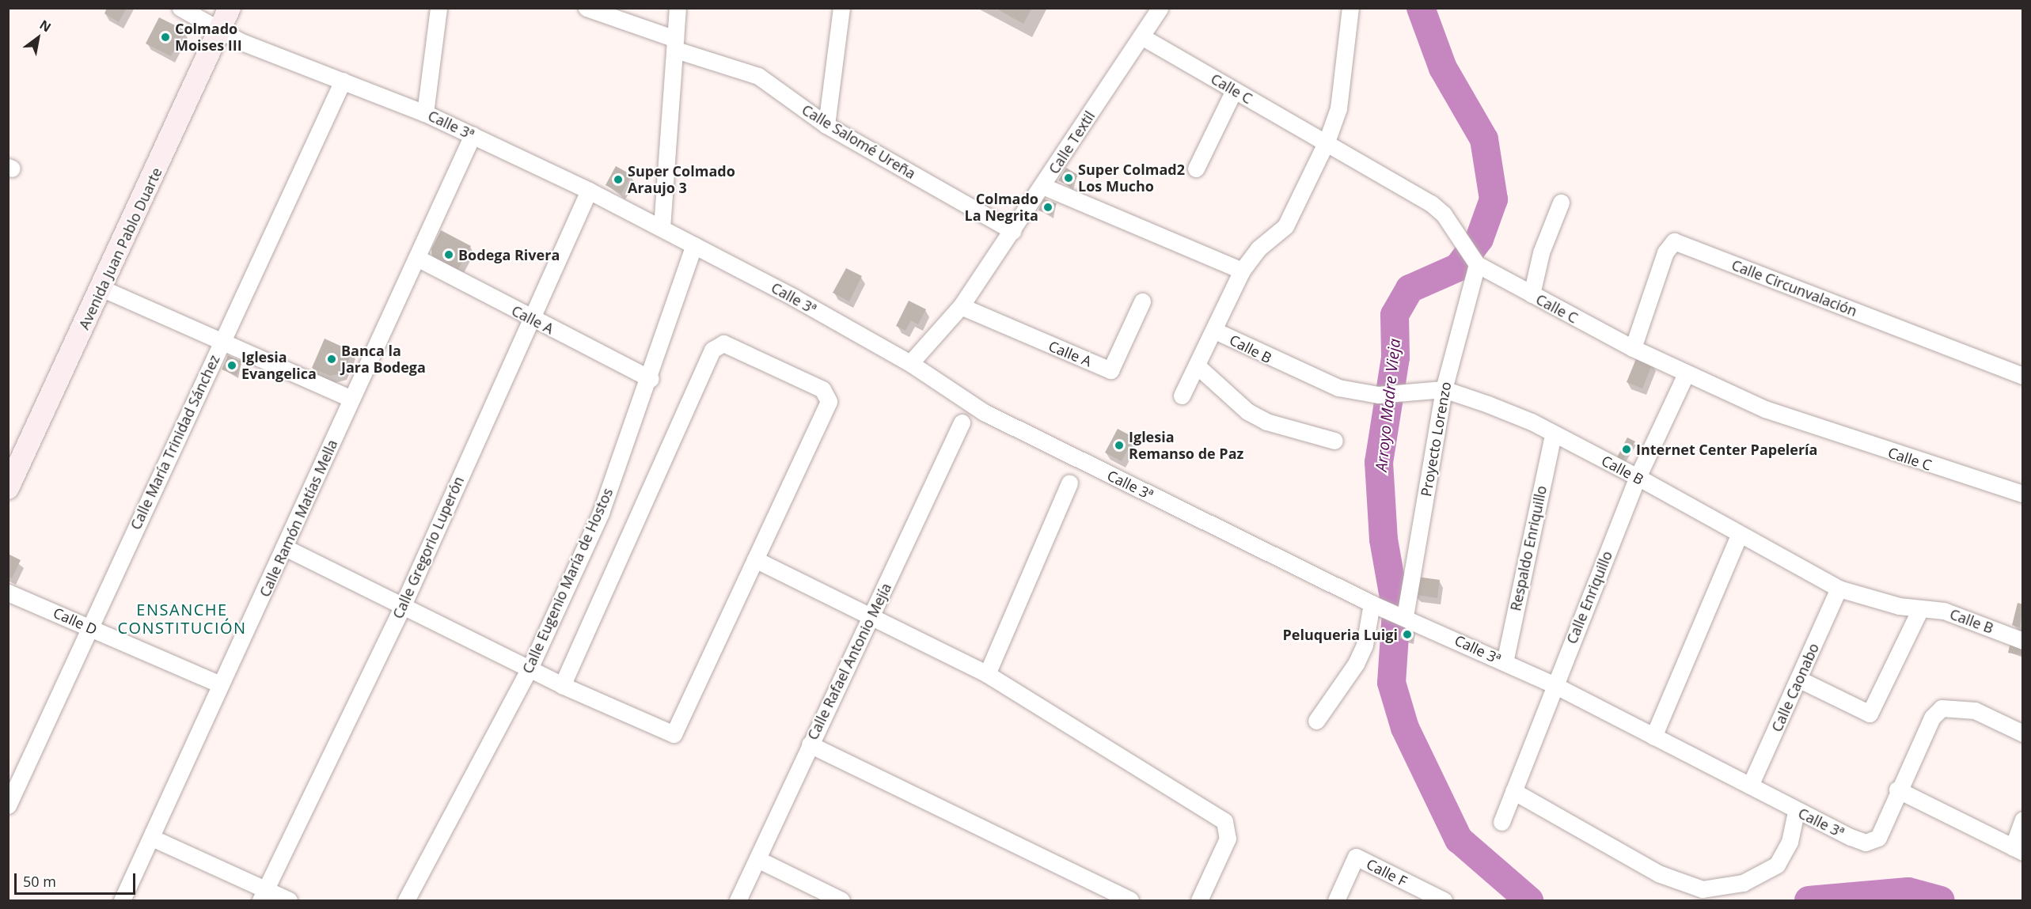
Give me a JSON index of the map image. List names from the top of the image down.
{
  "streets": {
    "main road": ["Avenida Juan Pablo Duarte"],
    "street": [
      "Calle C",
      "Calle 3ª",
      "Calle Salomé Ureña",
      "Calle Textil",
      "Calle Circunvalación",
      "Calle A",
      "Calle B",
      "Proyecto Lorenzo",
      "Calle María Trinidad Sánchez",
      "Calle Ramón Matías Mella",
      "Calle Gregorio Luperón",
      "Respaldo Enriquillo",
      "Calle Eugenio María de Hostos",
      "Calle Enriquillo",
      "Calle D",
      "Calle Rafael Antonio Mejía",
      "Calle Caonabo",
      "Calle F"
    ]
  },
  "crossings": [
    ["Calle C", "Calle Textil"],
    ["Calle C", "Calle Circunvalación"],
    ["Calle C", "Proyecto Lorenzo"],
    ["Calle C", "Calle Enriquillo"],
    ["Calle 3ª", "Calle Textil"],
    ["Calle 3ª", "Avenida Juan Pablo Duarte"],
    ["Calle 3ª", "Proyecto Lorenzo"],
    ["Calle 3ª", "Calle María Trinidad Sánchez"],
    ["Calle 3ª", "Calle Ramón Matías Mella"],
    ["Calle 3ª", "Calle Gregorio Luperón"],
    ["Calle 3ª", "Respaldo Enriquillo"],
    ["Calle 3ª", "Calle Eugenio María de Hostos"],
    ["Calle 3ª", "Calle Enriquillo"],
    ["Calle 3ª", "Calle Caonabo"],
    ["Calle Salomé Ureña", "Calle Textil"],
    ["Calle Textil", "Calle A"],
    ["Calle A", "Calle Ramón Matías Mella"],
    ["Calle A", "Calle Gregorio Luperón"],
    ["Calle A", "Calle Eugenio María de Hostos"],
    ["Calle B", "Proyecto Lorenzo"],
    ["Calle B", "Respaldo Enriquillo"],
    ["Calle B", "Calle Enriquillo"],
    ["Calle B", "Calle Caonabo"],
    ["Calle María Trinidad Sánchez", "Calle D"],
    ["Calle Ramón Matías Mella", "Calle D"]
  ],
  "districts": ["ENSANCHE CONSTITUCIÓN"],
  "water": ["Arroyo Madre Vieja"],
  "places": [
    "Colmado Moises III",
    "Super Colmad2 Los Mucho",
    "Super Colmado Araujo 3",
    "Colmado La Negrita",
    "Bodega Rivera",
    "Banca la Jara Bodega",
    "Iglesia Evangelica",
    "Iglesia Remanso de Paz",
    "Internet Center Papelería",
    "Peluqueria Luigi"
  ],
  "scale_bar": "50 m",
  "north": "top right"
}
